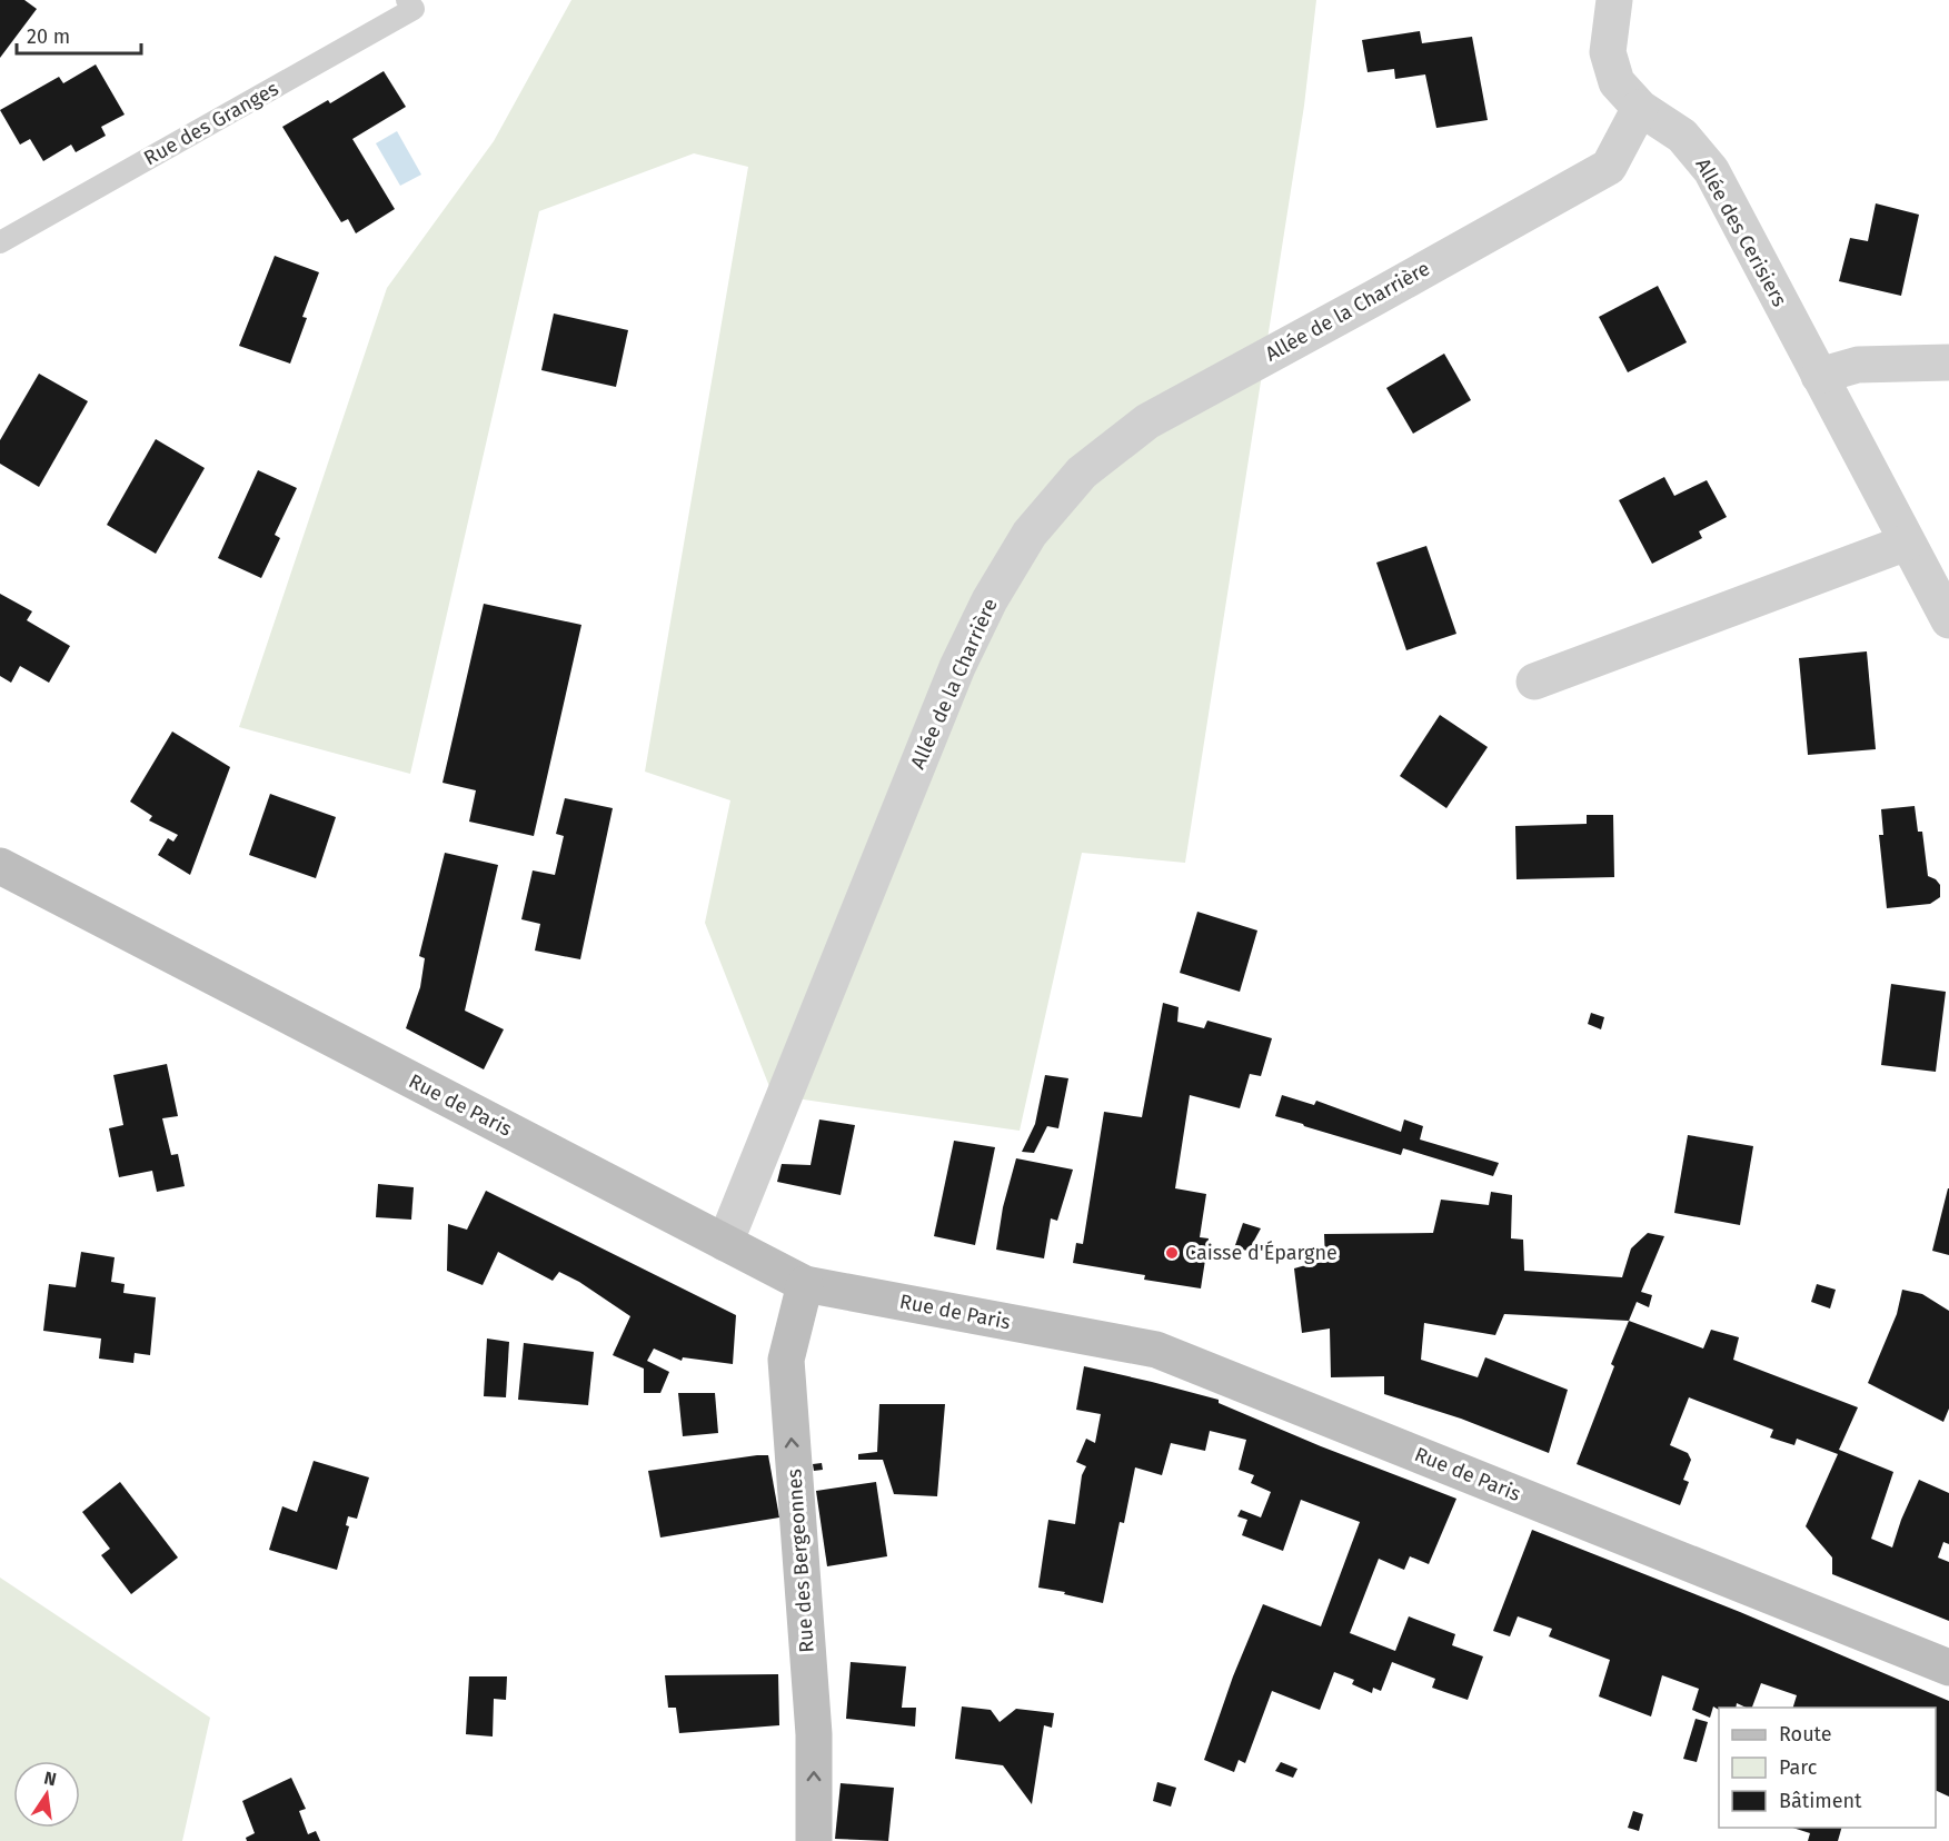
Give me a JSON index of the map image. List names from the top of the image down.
{
  "streets": {
    "main road": ["Rue de Paris", "Rue des Bergeonnes"],
    "street": ["Allée des Cerisiers", "Allée de la Charrière"],
    "lane": ["Rue des Granges"]
  },
  "crossings": [
    ["Allée des Cerisiers", "Allée de la Charrière"],
    ["Allée de la Charrière", "Rue de Paris"],
    ["Rue de Paris", "Rue des Bergeonnes"]
  ],
  "one_way": ["Rue des Bergeonnes"],
  "places": ["Caisse d'Épargne"],
  "legend": ["Route", "Parc", "Bâtiment"],
  "scale_bar": "20 m",
  "north": "top"
}
